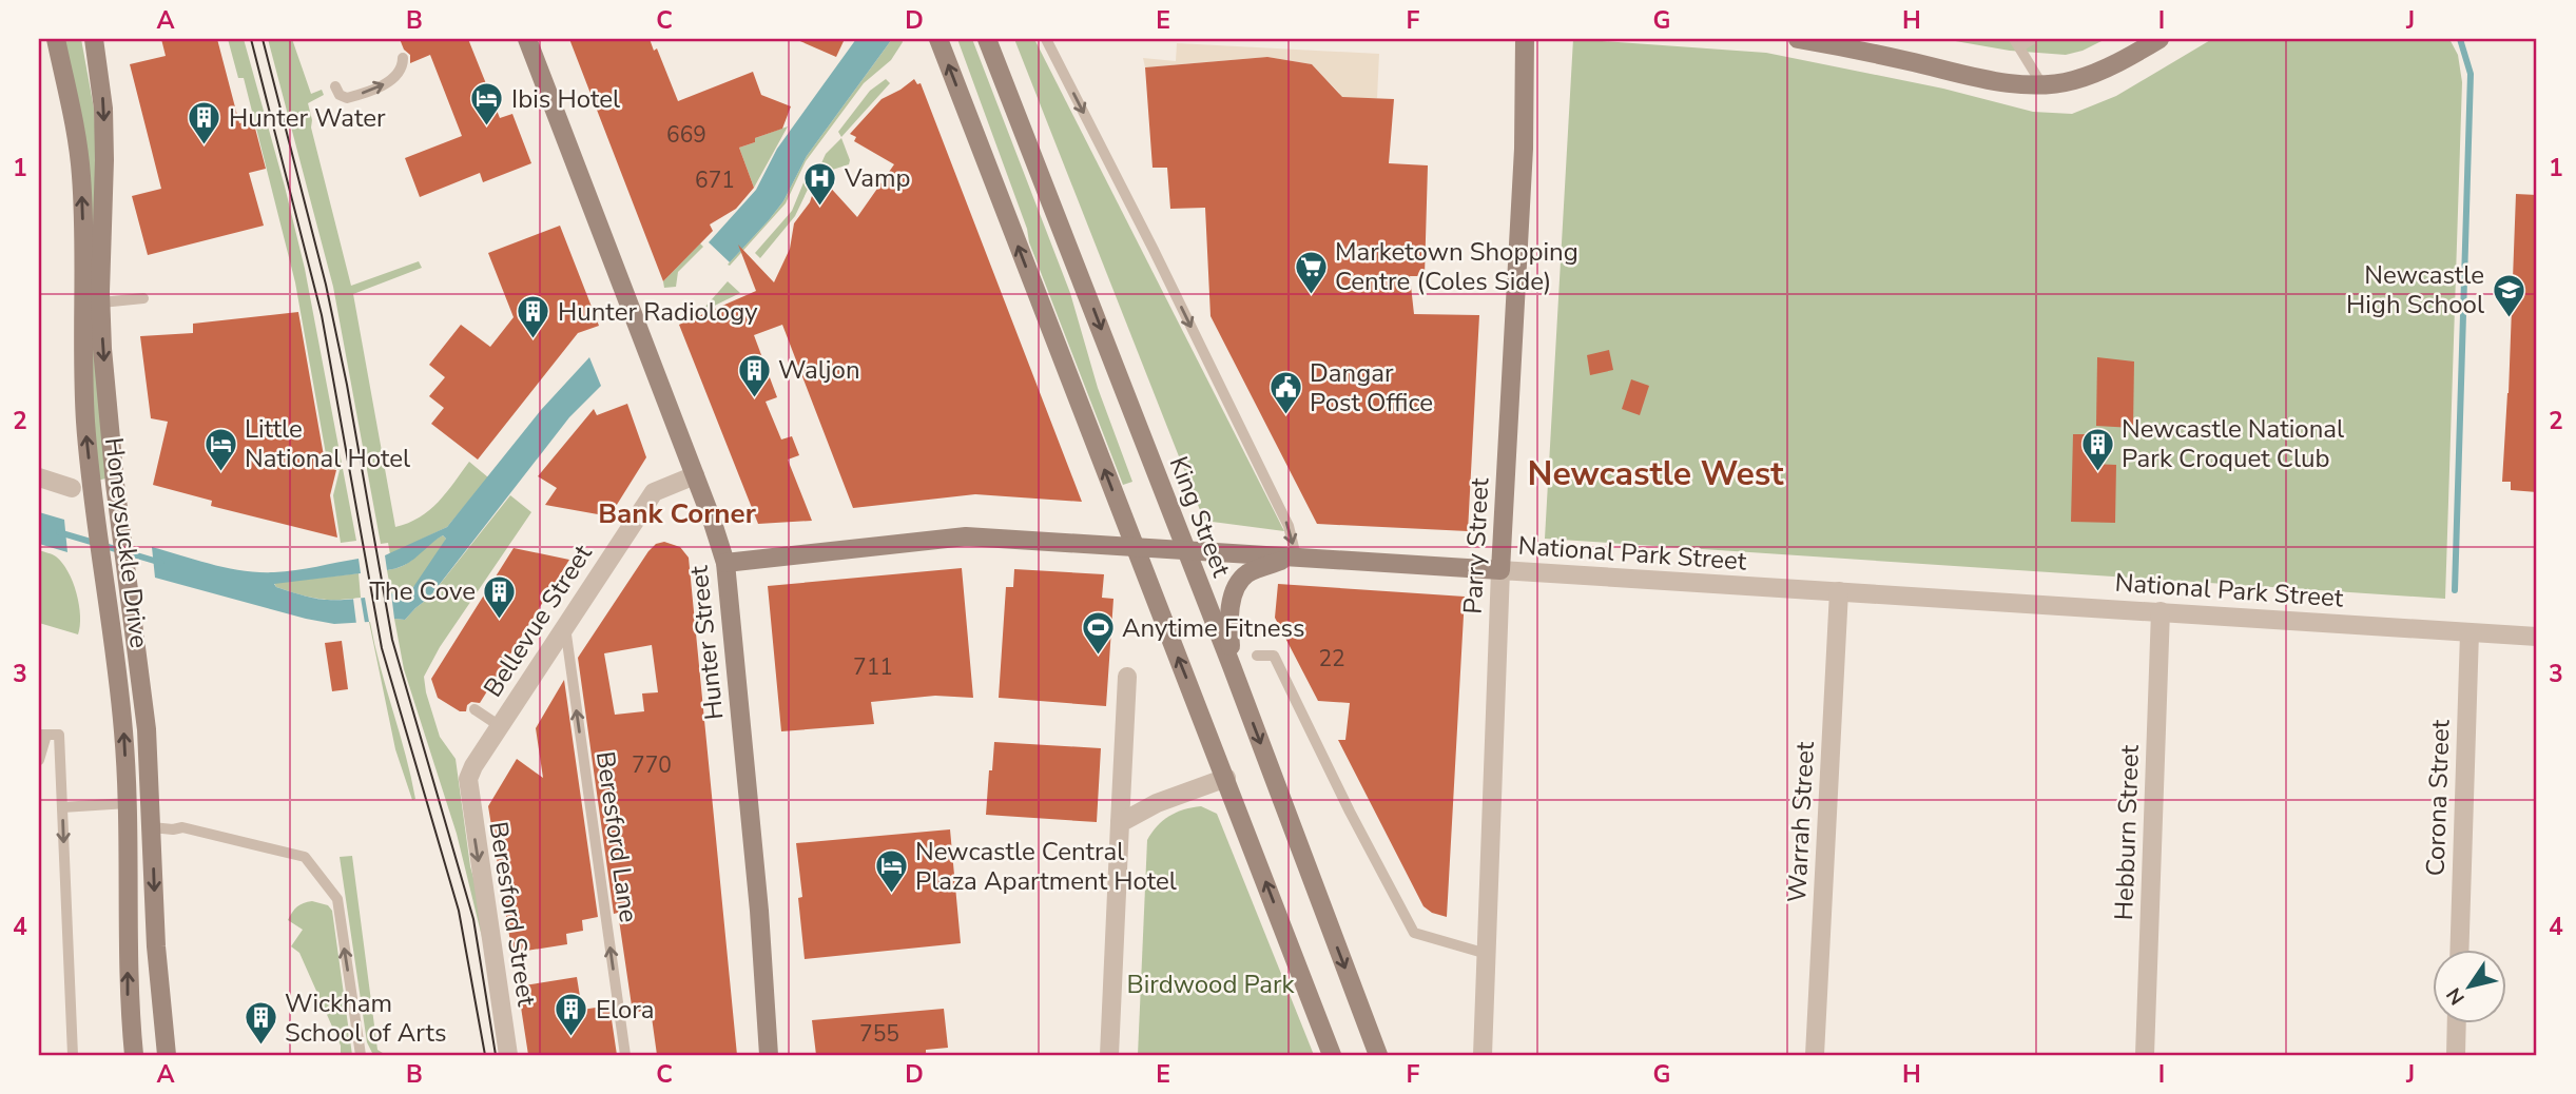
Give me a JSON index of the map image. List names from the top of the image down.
{
  "streets": {
    "main road": [
      "King Street",
      "Honeysuckle Drive",
      "Parry Street",
      "National Park Street",
      "Hunter Street"
    ],
    "street": [
      "Bellevue Street",
      "Corona Street",
      "Warrah Street",
      "Hebburn Street",
      "Beresford Street"
    ],
    "lane": ["Beresford Lane"]
  },
  "crossings": [
    ["King Street", "National Park Street"],
    ["Parry Street", "National Park Street"],
    ["National Park Street", "Hunter Street"],
    ["National Park Street", "Corona Street"],
    ["National Park Street", "Warrah Street"],
    ["National Park Street", "Hebburn Street"],
    ["Bellevue Street", "Hunter Street"],
    ["Bellevue Street", "Beresford Lane"],
    ["Bellevue Street", "Beresford Street"]
  ],
  "one_way": ["Beresford Lane", "Beresford Street"],
  "districts": ["Newcastle West", "Bank Corner"],
  "parks": ["Birdwood Park"],
  "places": {
    "hotel": ["Ibis Hotel", "Little National Hotel", "Newcastle Central Plaza Apartment Hotel"],
    "building": [
      "Hunter Water",
      "Hunter Radiology",
      "Waljon",
      "Newcastle National Park Croquet Club",
      "The Cove",
      "Elora",
      "Wickham School of Arts"
    ],
    "hospital": ["Vamp"],
    "supermarket": ["Marketown Shopping Centre (Coles Side)"],
    "school or university": ["Newcastle High School"],
    "public building": ["Dangar Post Office"],
    "sports": ["Anytime Fitness"]
  },
  "house_numbers": [
    "669",
    "671",
    "22",
    "711",
    "770",
    "755"
  ],
  "north": "bottom left",
  "grid": {
    "columns": [
      "A",
      "B",
      "C",
      "D",
      "E",
      "F",
      "G",
      "H",
      "I",
      "J"
    ],
    "rows": [
      "1",
      "2",
      "3",
      "4"
    ]
  }
}
